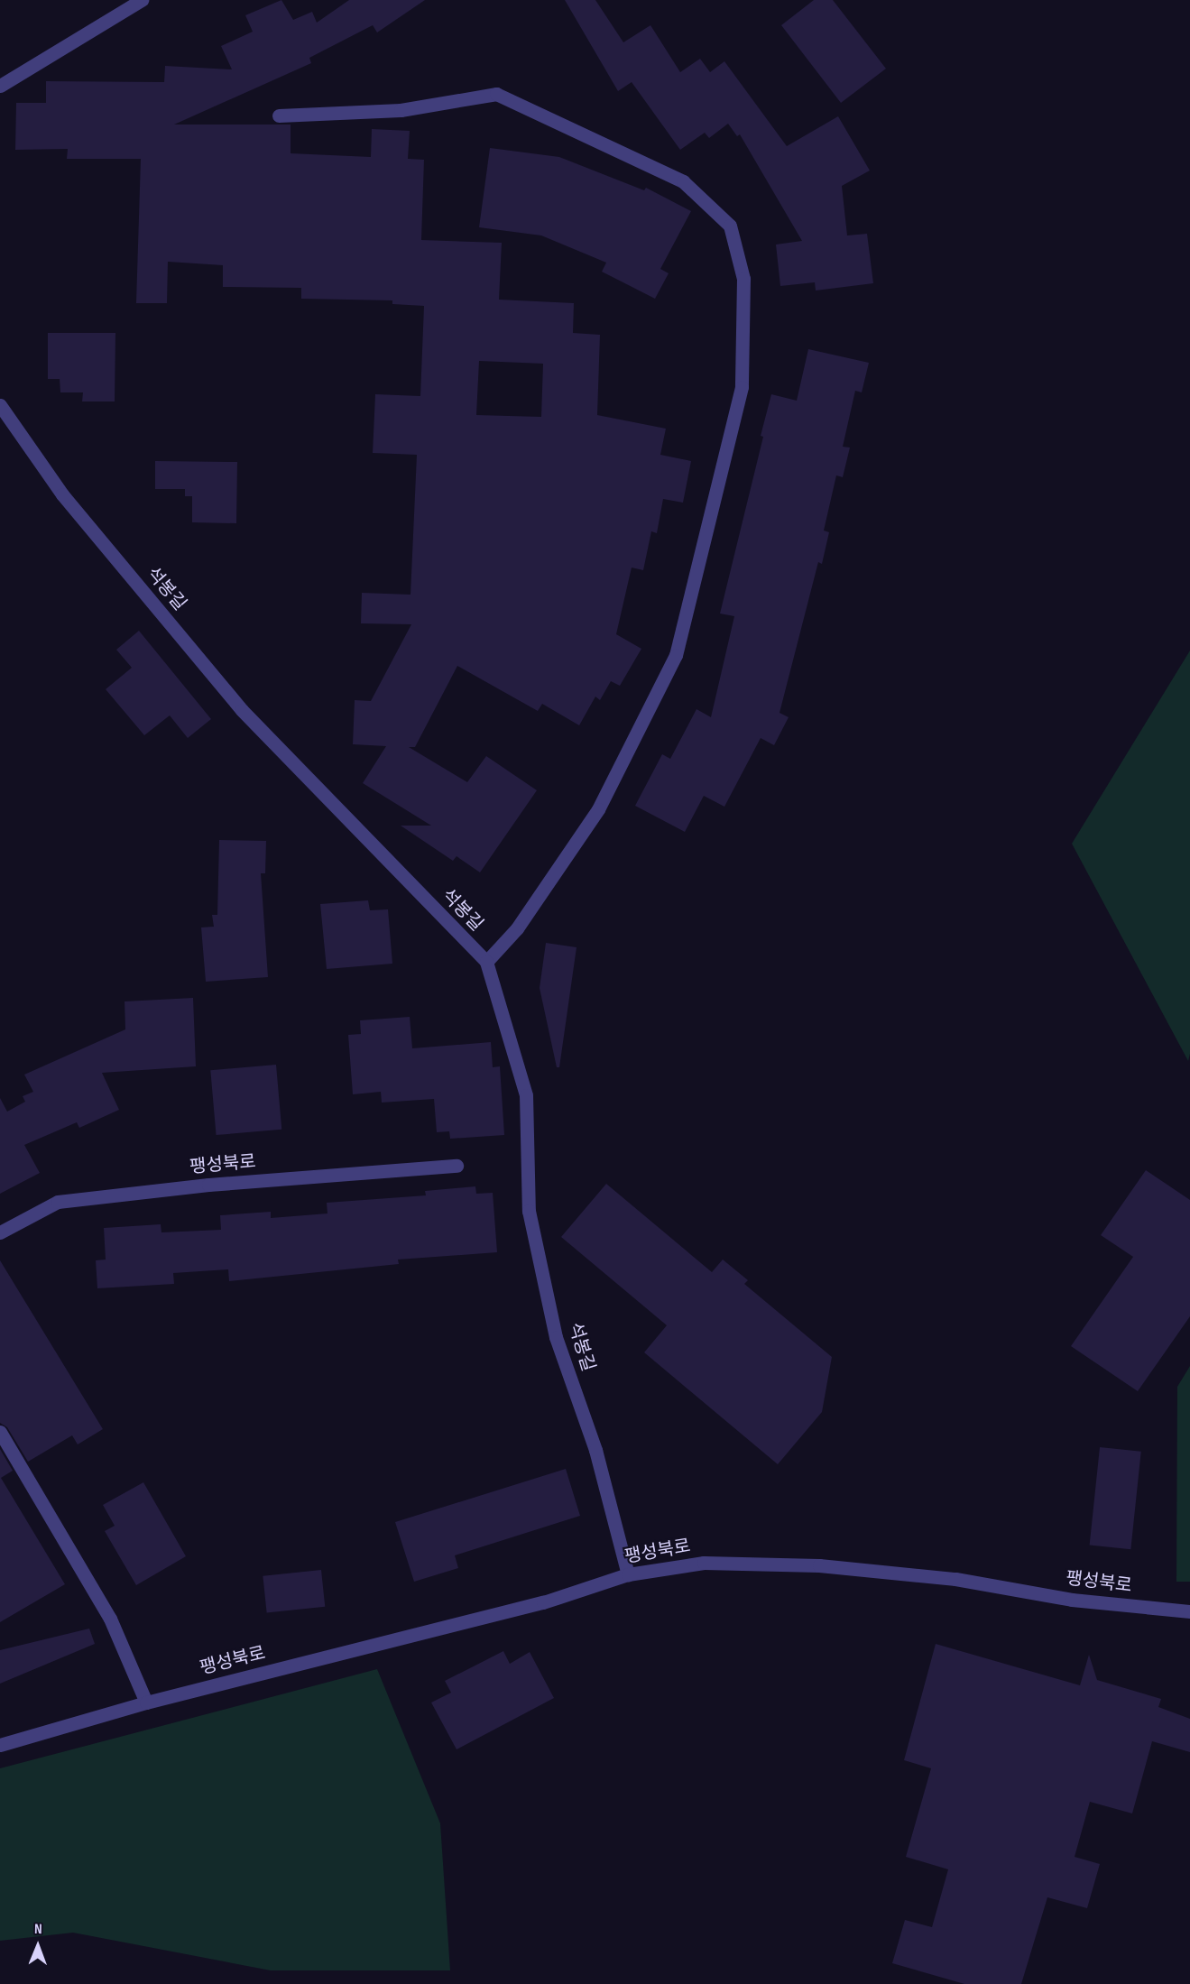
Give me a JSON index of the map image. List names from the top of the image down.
{
  "streets": {
    "street": ["석봉길", "팽성북로"]
  },
  "crossings": [
    ["석봉길", "팽성북로"]
  ],
  "north": "top"
}
